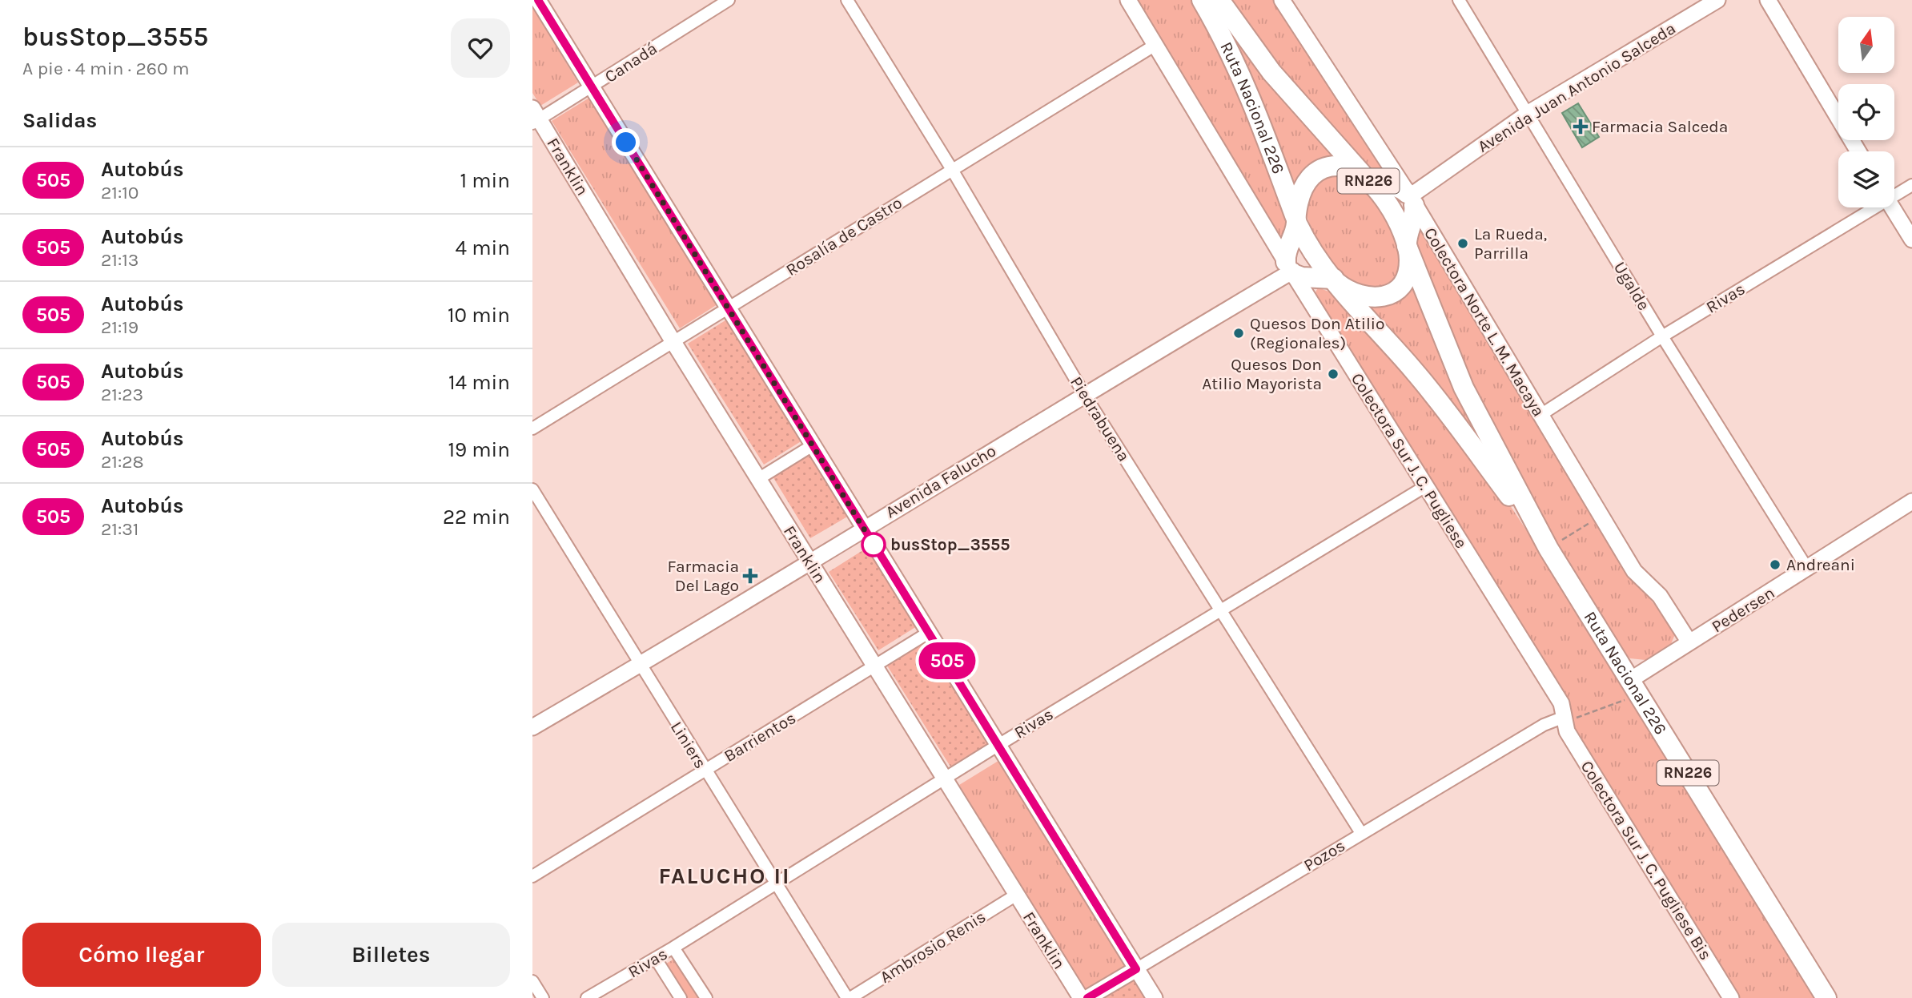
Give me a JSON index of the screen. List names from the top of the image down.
{
  "streets": {
    "highway": ["Ruta Nacional 226", "RN226"],
    "main road": [
      "Avenida Juan Antonio Salceda",
      "Franklin",
      "Colectora Norte L. M. Macaya",
      "Colectora Sur J. C. Pugliese",
      "Avenida Falucho",
      "Pedersen",
      "Pozos",
      "Colectora Sur J. C. Pugliese Bis"
    ],
    "street": [
      "Canadá",
      "Rosalía de Castro",
      "Ugalde",
      "Rivas",
      "Piedrabuena",
      "Barrientos",
      "Liniers",
      "Ambrosio Renis"
    ]
  },
  "crossings": [
    ["Canadá", "Franklin"],
    ["Avenida Juan Antonio Salceda", "Ugalde"],
    ["Avenida Juan Antonio Salceda", "Colectora Norte L. M. Macaya"],
    ["Ruta Nacional 226", "Pedersen"],
    ["Franklin", "Rosalía de Castro"],
    ["Franklin", "Rivas"],
    ["Franklin", "Avenida Falucho"],
    ["Franklin", "Barrientos"],
    ["Franklin", "Ambrosio Renis"],
    ["Rosalía de Castro", "Piedrabuena"],
    ["Rosalía de Castro", "Colectora Sur J. C. Pugliese"],
    ["Ugalde", "Rivas"],
    ["Ugalde", "Pedersen"],
    ["Rivas", "Colectora Norte L. M. Macaya"],
    ["Rivas", "Piedrabuena"],
    ["Rivas", "Colectora Sur J. C. Pugliese"],
    ["Rivas", "Liniers"],
    ["Colectora Norte L. M. Macaya", "Pedersen"],
    ["Piedrabuena", "Avenida Falucho"],
    ["Piedrabuena", "Pozos"],
    ["Colectora Sur J. C. Pugliese", "Avenida Falucho"],
    ["Colectora Sur J. C. Pugliese", "Pozos"],
    ["Colectora Sur J. C. Pugliese", "Colectora Sur J. C. Pugliese Bis"],
    ["Avenida Falucho", "Liniers"],
    ["Barrientos", "Liniers"],
    ["Liniers", "Ambrosio Renis"],
    ["Pozos", "Colectora Sur J. C. Pugliese Bis"]
  ],
  "districts": ["FALUCHO II"],
  "places": {
    "health": ["Farmacia Salceda", "Farmacia Del Lago"],
    "other": [
      "La Rueda, Parrilla",
      "Quesos Don Atilio (Regionales)",
      "Quesos Don Atilio Mayorista",
      "busStop_3555",
      "Andreani"
    ]
  },
  "lines": ["bus line 505"],
  "north": "top",
  "page": {
    "heading": [
      ["busStop_3555", "A pie · 4 min · 260 m"],
      "Salidas"
    ],
    "on_map": "505",
    "list": [
      {
        "mark": "505",
        "name": "Autobús",
        "note": "21:10",
        "value": "1 min"
      },
      {
        "mark": "505",
        "name": "Autobús",
        "note": "21:13",
        "value": "4 min"
      },
      {
        "mark": "505",
        "name": "Autobús",
        "note": "21:19",
        "value": "10 min"
      },
      {
        "mark": "505",
        "name": "Autobús",
        "note": "21:23",
        "value": "14 min"
      },
      {
        "mark": "505",
        "name": "Autobús",
        "note": "21:28",
        "value": "19 min"
      },
      {
        "mark": "505",
        "name": "Autobús",
        "note": "21:31",
        "value": "22 min"
      }
    ],
    "buttons": ["Cómo llegar", "Billetes"]
  }
}
